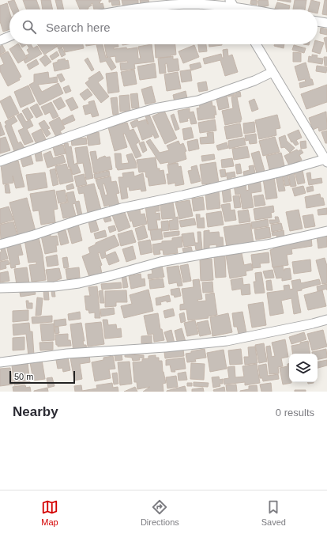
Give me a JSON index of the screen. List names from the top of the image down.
{
  "scale_bar": "50 m",
  "page": {
    "search": "Search here",
    "scale": "50 m",
    "heading": ["Nearby", "0 results"],
    "nav": ["Map", "Directions", "Saved"]
  }
}
